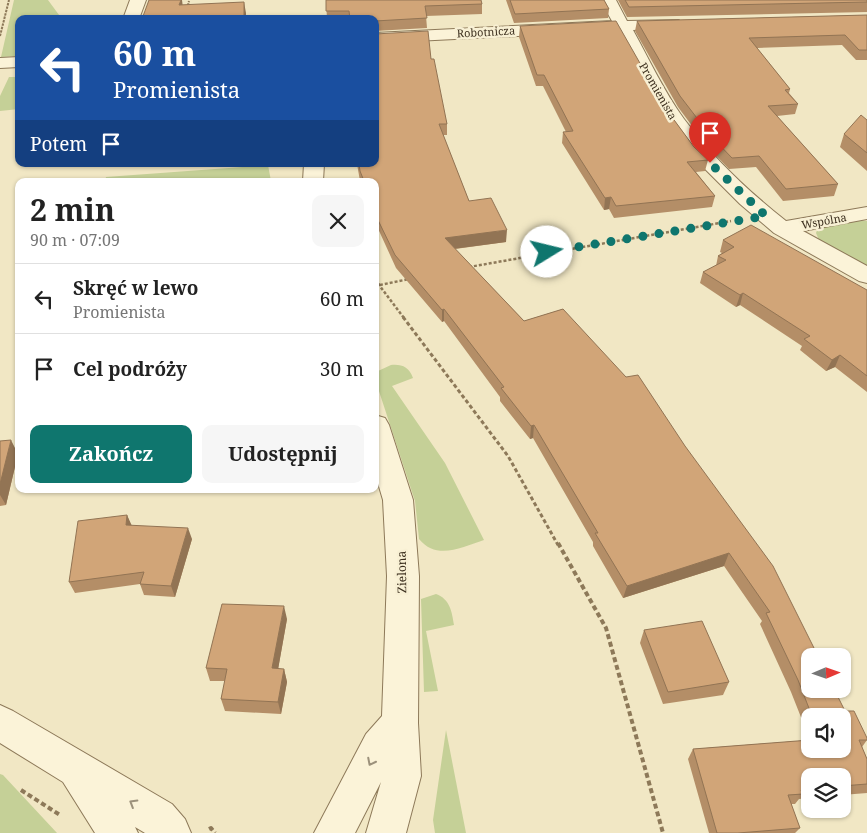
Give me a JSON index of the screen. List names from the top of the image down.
{
  "streets": {
    "street": [
      "Robotnicza",
      "Promienista",
      "Wspólna",
      "Zielona"
    ]
  },
  "crossings": [
    ["Robotnicza", "Promienista"],
    ["Promienista", "Wspólna"]
  ],
  "north": "right",
  "page": {
    "turn": ["60 m", "Promienista"],
    "then": "Potem",
    "heading": ["2 min", "90 m · 07:09"],
    "list": [
      {
        "name": "Skręć w lewo",
        "note": "Promienista",
        "value": "60 m"
      },
      {
        "name": "Cel podróży",
        "value": "30 m"
      }
    ],
    "buttons": ["Zakończ", "Udostępnij"]
  }
}
